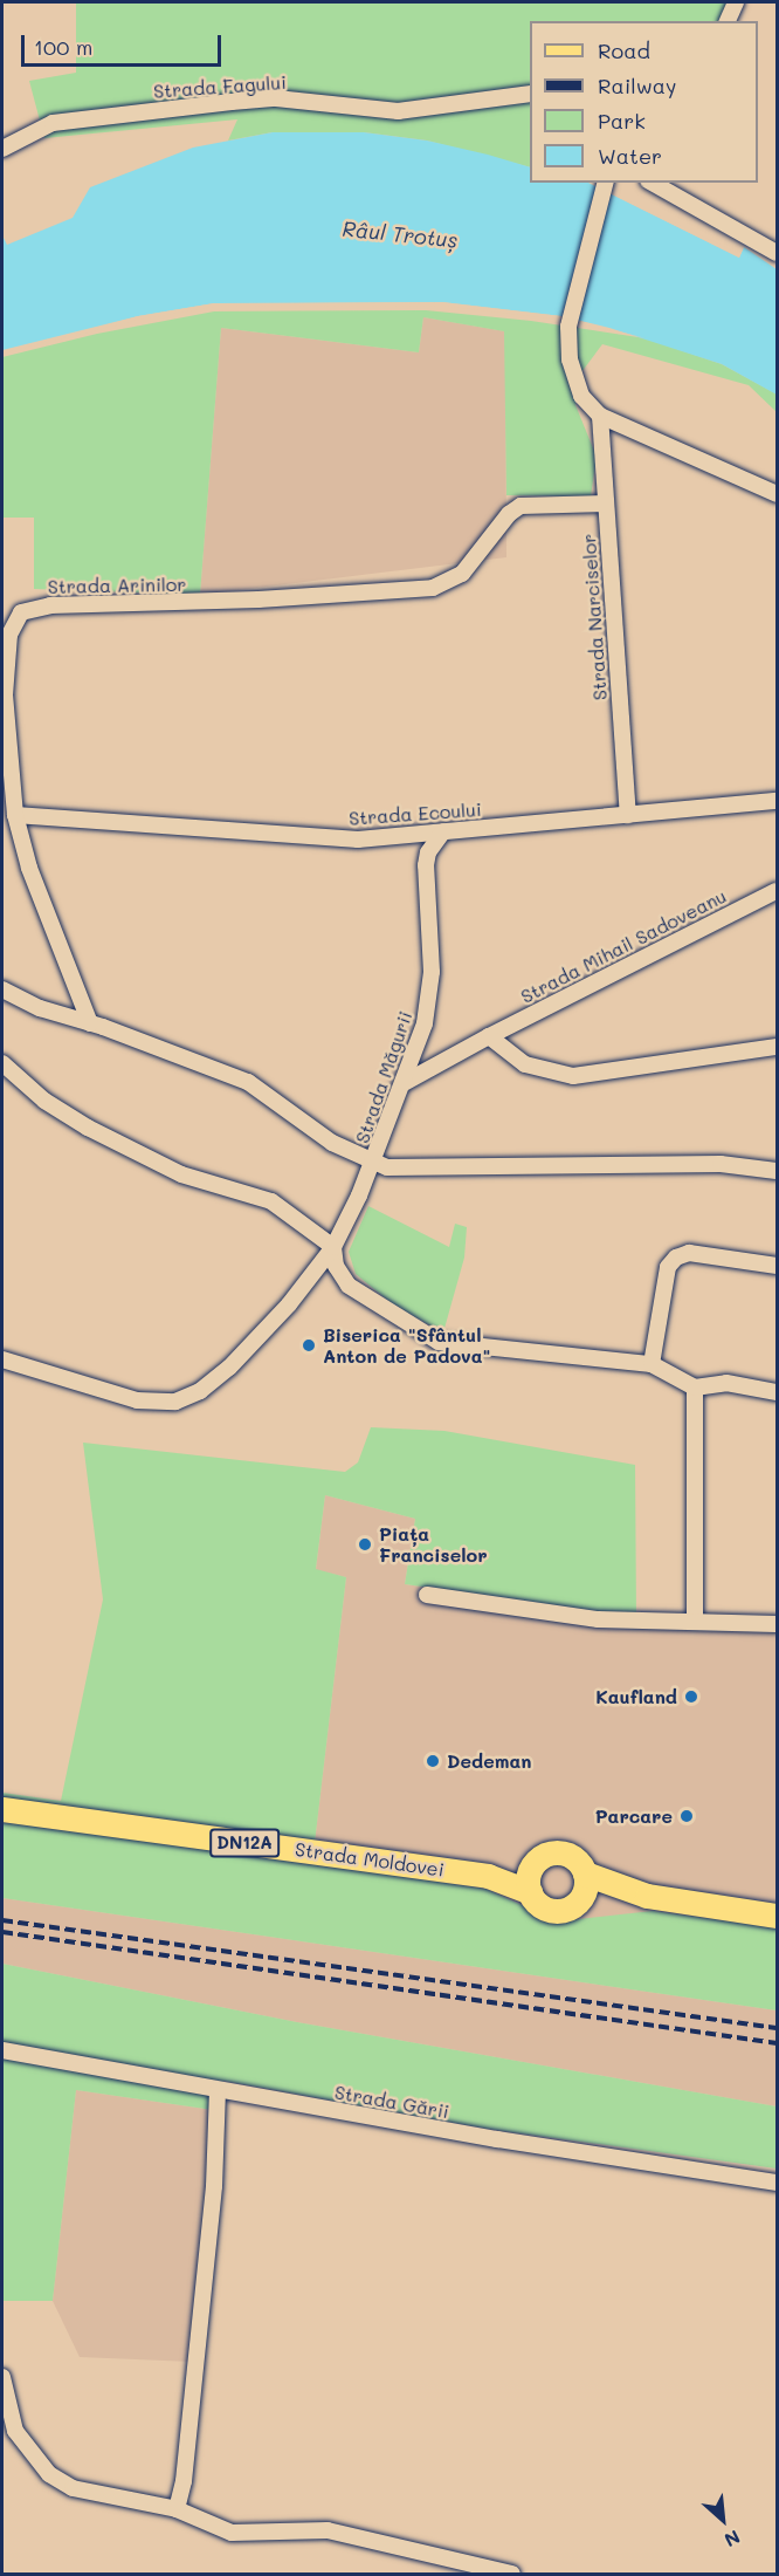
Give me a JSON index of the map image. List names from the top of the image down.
{
  "streets": {
    "main road": ["DN12A", "Strada Moldovei"],
    "street": [
      "Strada Fagului",
      "Strada Arinilor",
      "Strada Narciselor",
      "Strada Ecoului",
      "Strada Mihail Sadoveanu",
      "Strada Măgurii",
      "Strada Gării"
    ]
  },
  "crossings": [
    ["Strada Arinilor", "Strada Narciselor"],
    ["Strada Arinilor", "Strada Ecoului"],
    ["Strada Narciselor", "Strada Ecoului"],
    ["Strada Ecoului", "Strada Măgurii"],
    ["Strada Mihail Sadoveanu", "Strada Măgurii"]
  ],
  "water": ["Râul Trotuș"],
  "places": [
    "Biserica \"Sfântul Anton de Padova\"",
    "Piața Franciselor",
    "Kaufland",
    "Dedeman",
    "Parcare"
  ],
  "legend": [
    "Road",
    "Railway",
    "Park",
    "Water"
  ],
  "scale_bar": "100 m",
  "north": "bottom right"
}
